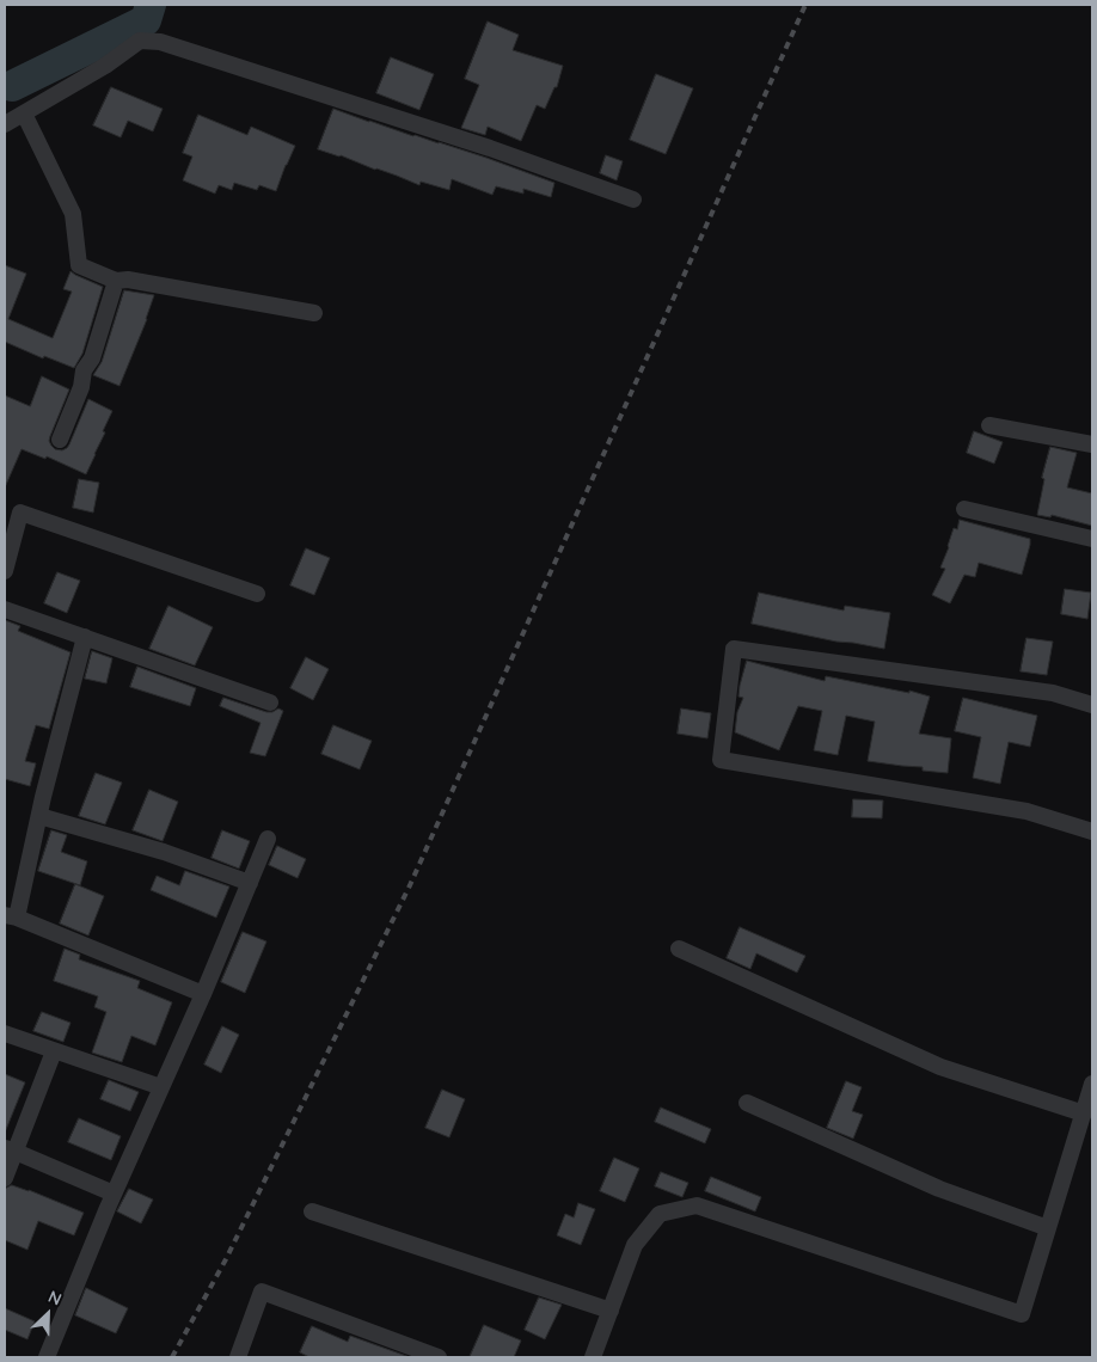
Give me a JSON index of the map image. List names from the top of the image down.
{
  "north": "top right"
}
